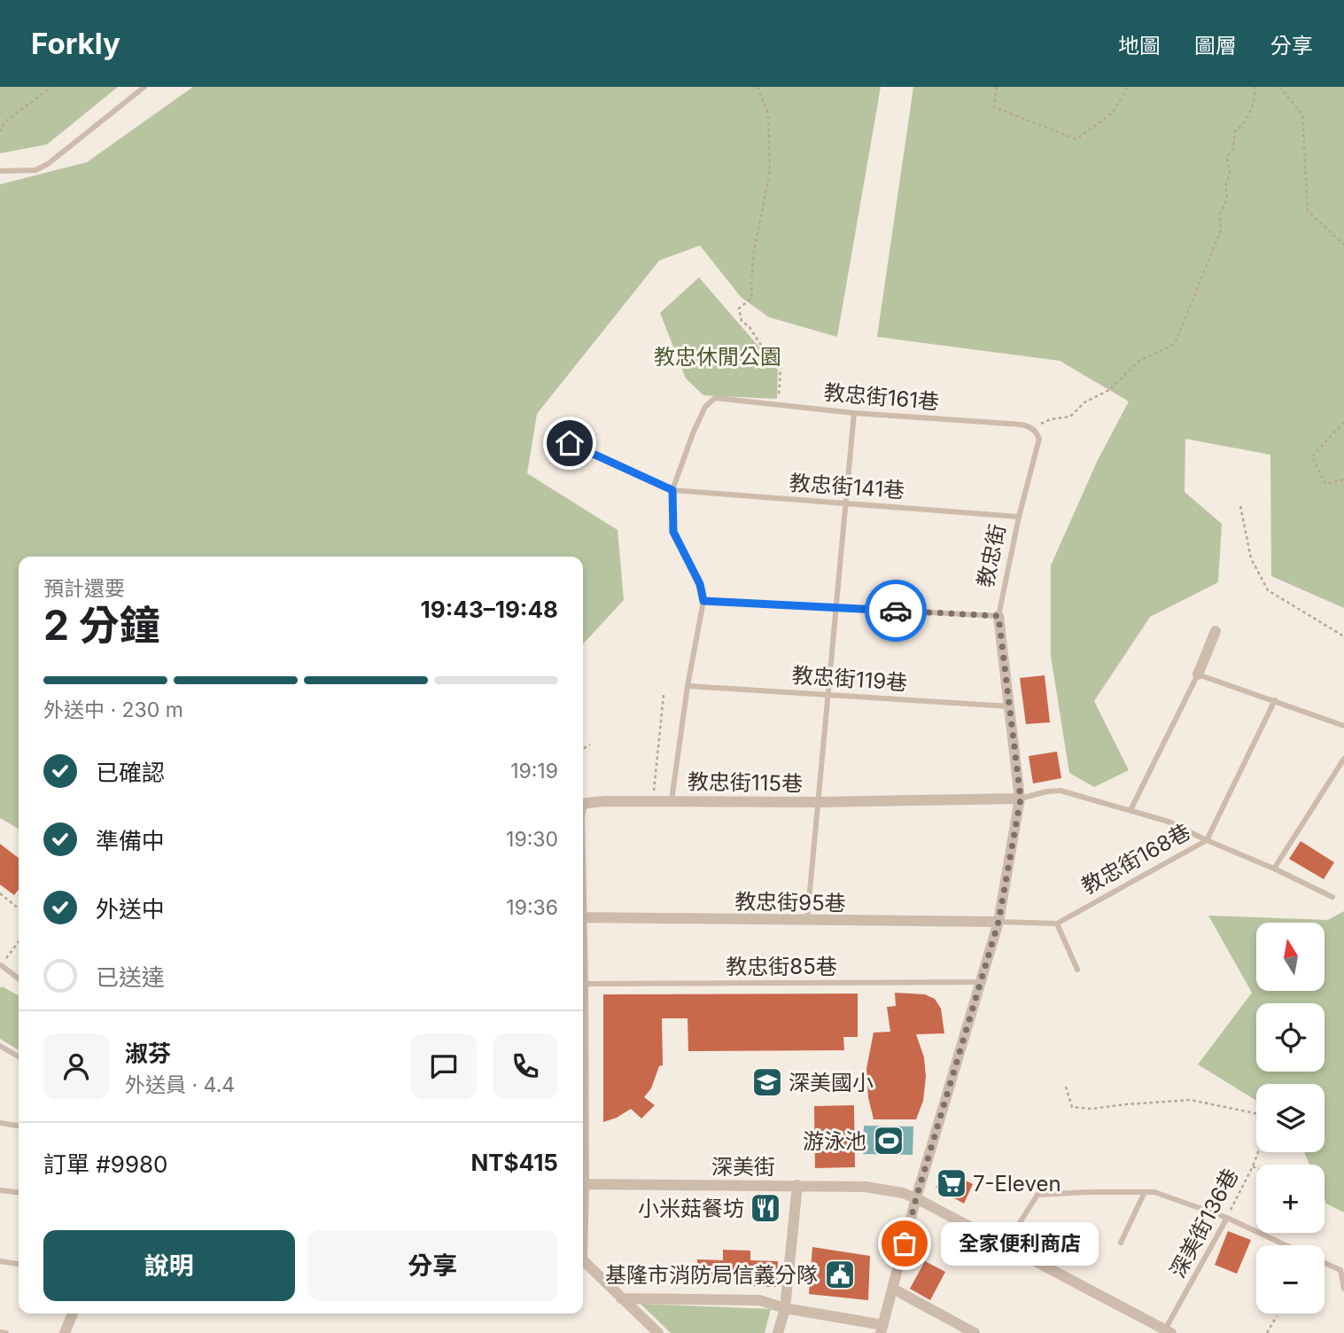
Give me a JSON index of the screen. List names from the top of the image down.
{
  "streets": {
    "street": [
      "教忠街",
      "教忠街115巷",
      "教忠街168巷",
      "教忠街95巷",
      "深美街"
    ],
    "lane": [
      "教忠街161巷",
      "教忠街141巷",
      "教忠街119巷",
      "教忠街85巷",
      "深美街136巷"
    ]
  },
  "crossings": [
    ["教忠街161巷", "教忠街141巷"],
    ["教忠街161巷", "教忠街"],
    ["教忠街141巷", "教忠街"],
    ["教忠街", "教忠街119巷"],
    ["教忠街", "教忠街115巷"],
    ["教忠街", "教忠街95巷"],
    ["教忠街", "教忠街85巷"],
    ["教忠街", "深美街"],
    ["深美街", "深美街136巷"]
  ],
  "parks": ["教忠休閒公園"],
  "places": {
    "school or university": ["深美國小"],
    "sports": ["游泳池"],
    "supermarket": ["7-Eleven"],
    "restaurant": ["小米菇餐坊"],
    "other": ["全家便利商店"],
    "public building": ["基隆市消防局信義分隊"]
  },
  "north": "top",
  "page": {
    "header": "Forkly",
    "nav": ["地圖", "圖層", "分享"],
    "heading": ["2 分鐘", "預計還要", "19:43–19:48"],
    "panel": [
      "淑芬",
      "外送員 · 4.4",
      "訂單 #9980",
      "NT$415"
    ],
    "bar": "外送中 · 230 m",
    "list": [
      ["已確認", "19:19"],
      ["準備中", "19:30"],
      ["外送中", "19:36"],
      "已送達"
    ],
    "map_buttons": ["+", "−"],
    "buttons": ["說明", "分享"],
    "bubble": "全家便利商店"
  }
}
